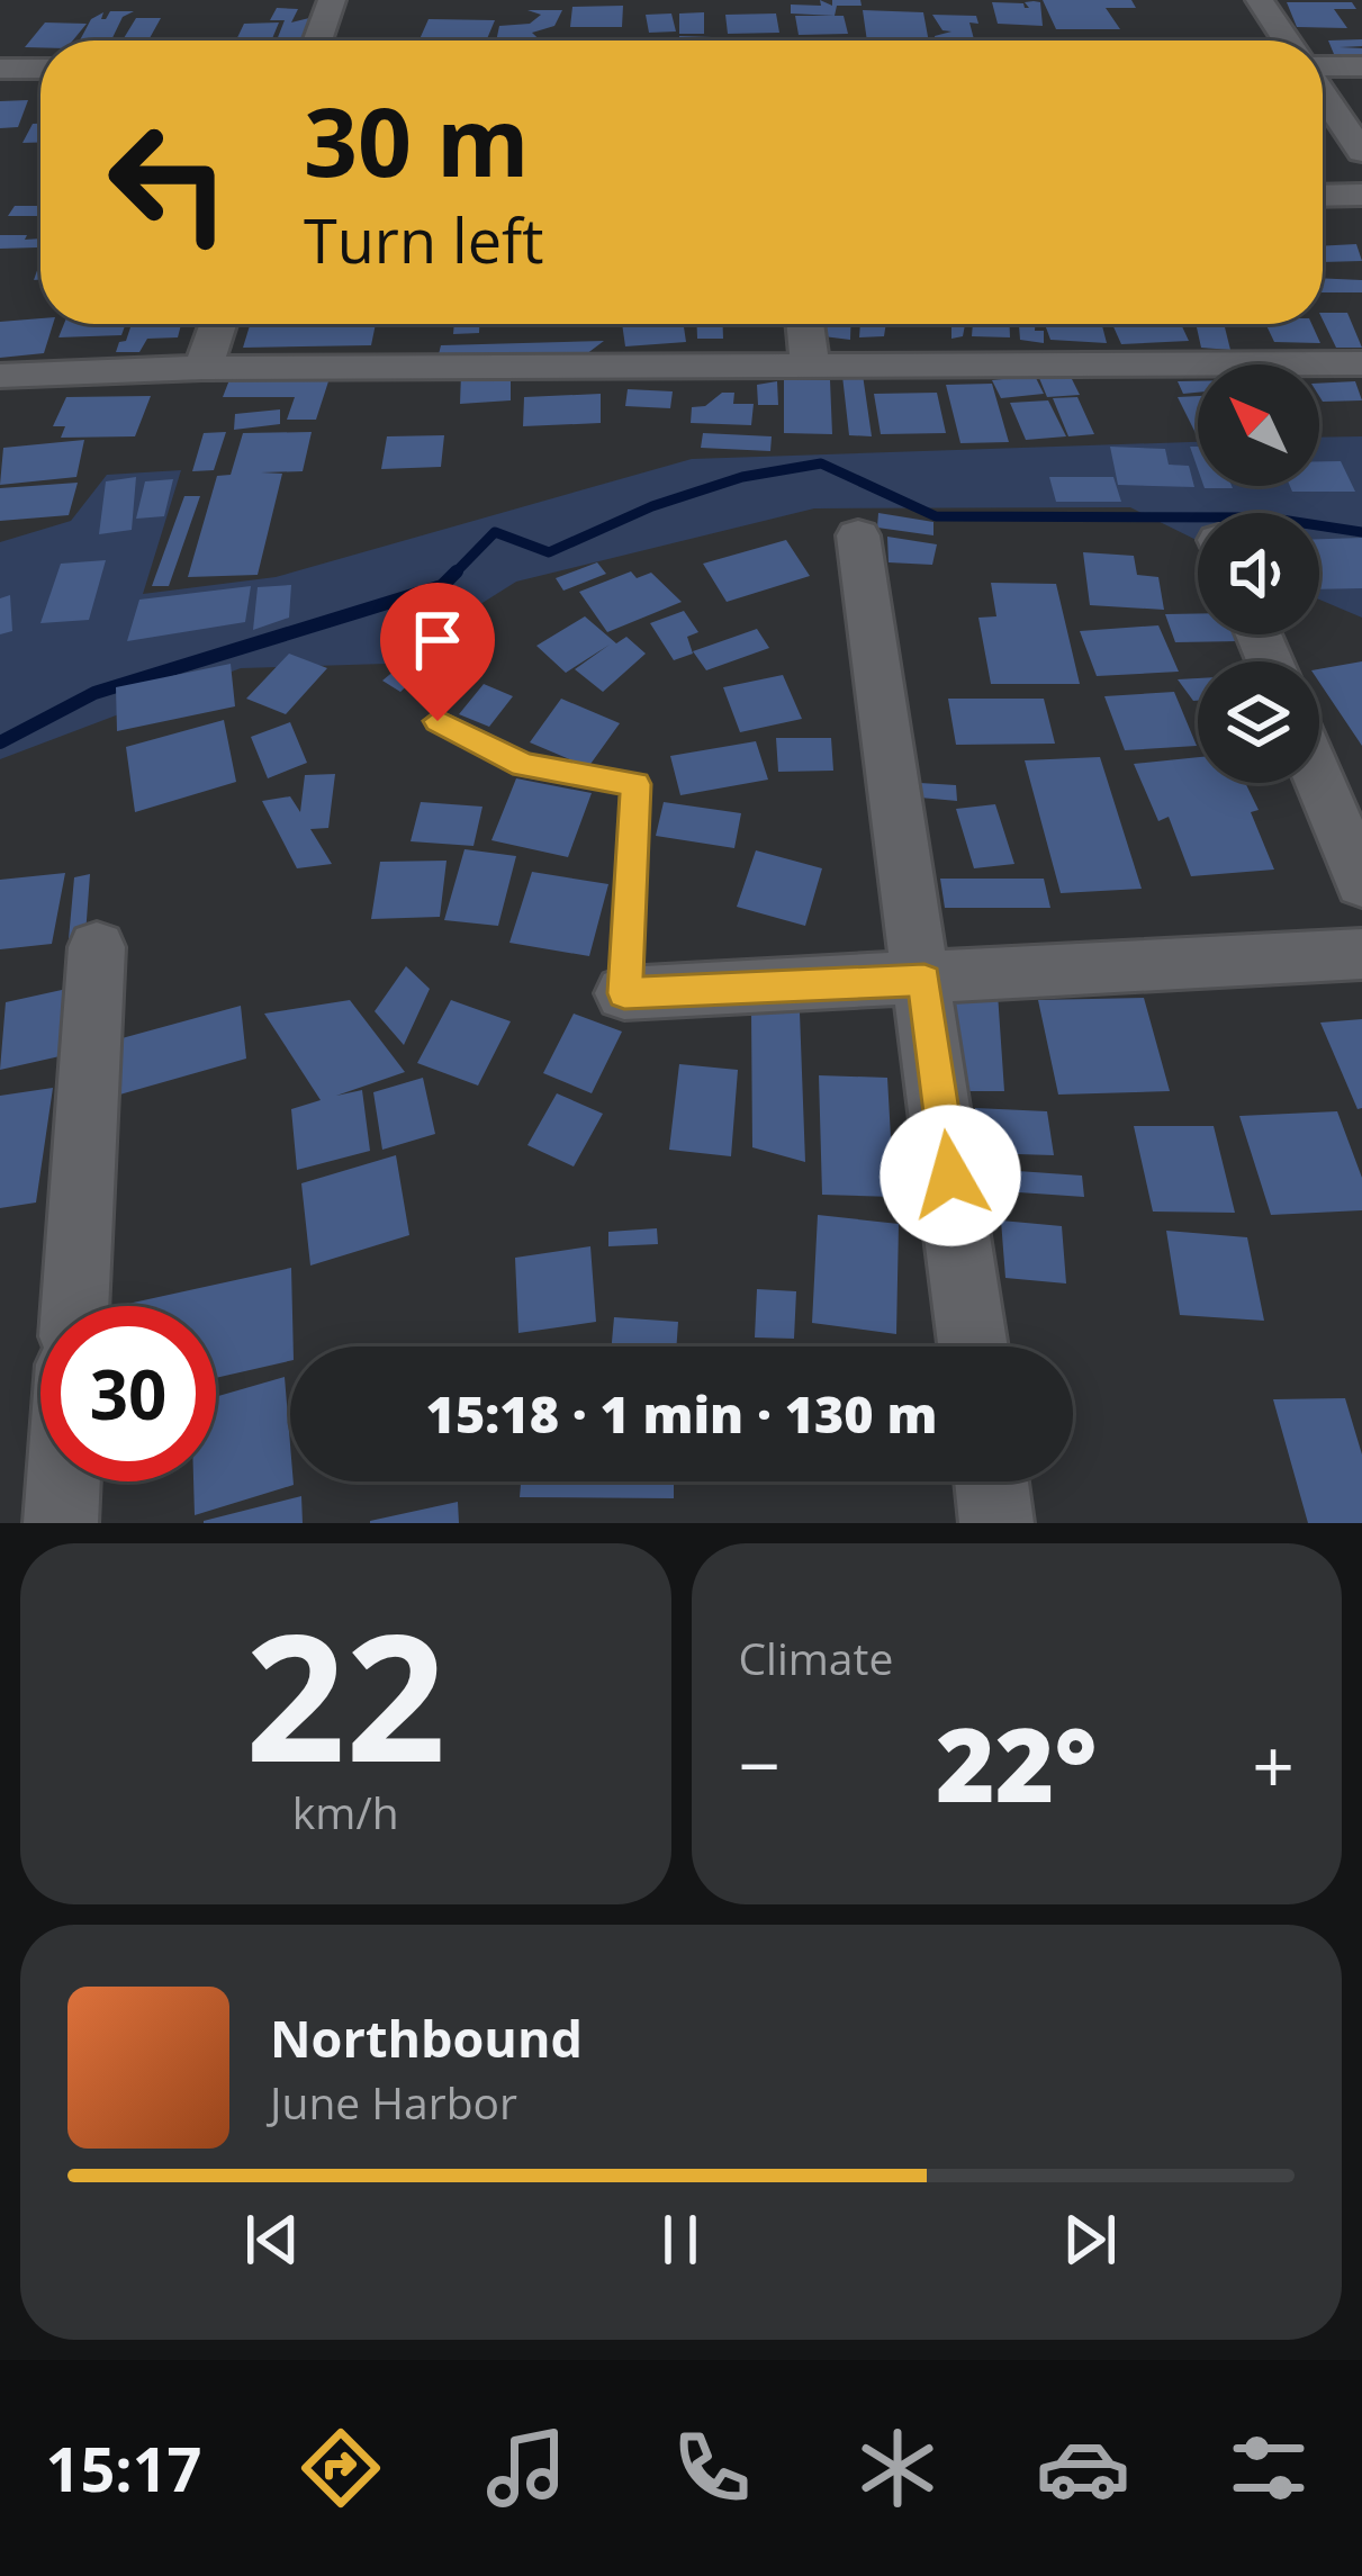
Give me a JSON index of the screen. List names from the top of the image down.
{
  "north": "top left",
  "page": {
    "turn": ["30 m", "Turn left"],
    "limit": "30",
    "trip": "15:18 · 1 min · 130 m",
    "tile": [
      ["22", "km/h"],
      "Climate"
    ],
    "heat": ["−", "22°", "+"],
    "song": ["Northbound", "June Harbor"],
    "tabs": "15:17"
  }
}
